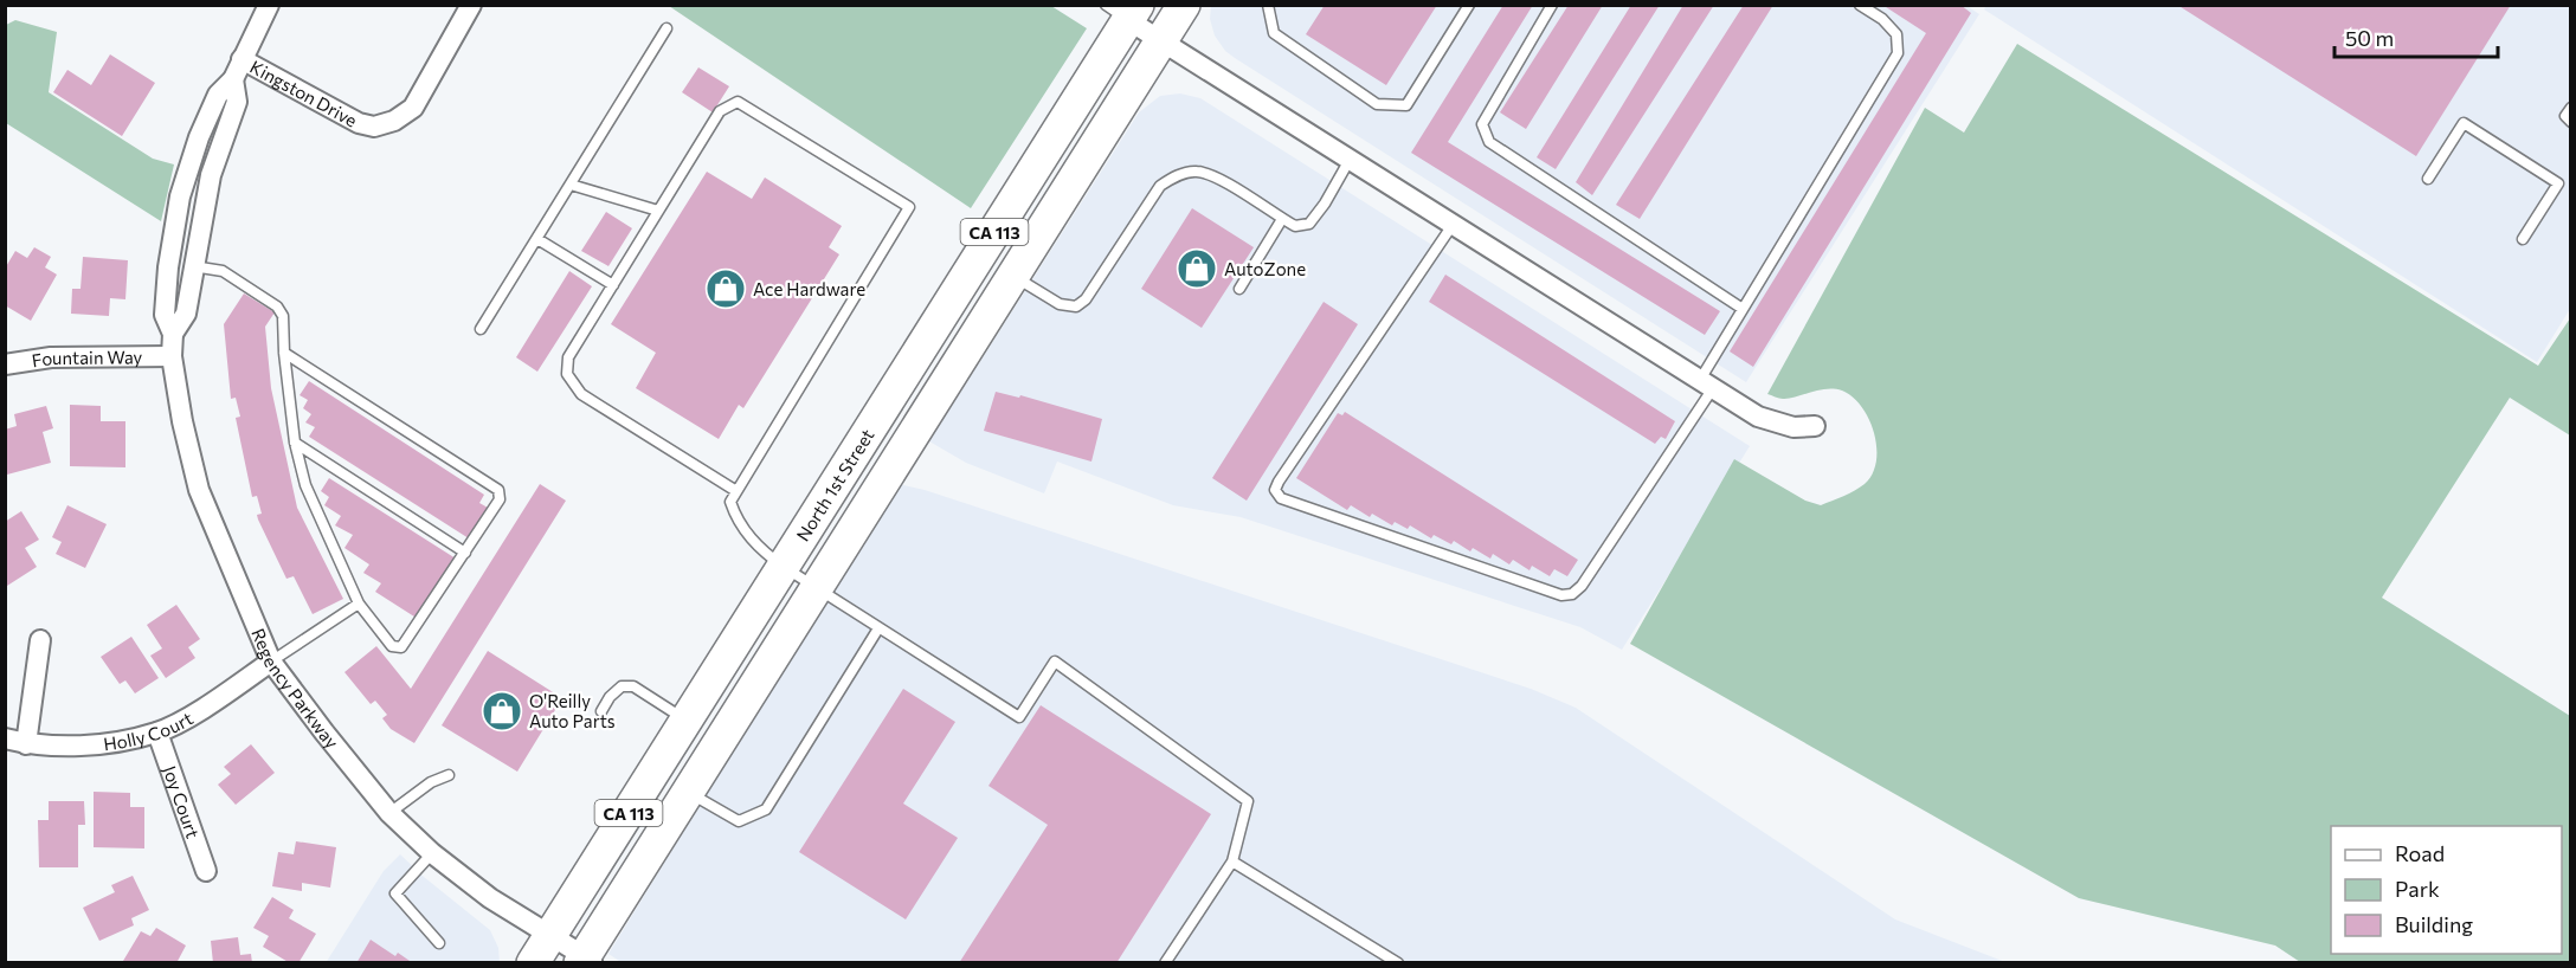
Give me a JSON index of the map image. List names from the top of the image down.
{
  "streets": {
    "main road": ["CA 113", "North 1st Street"],
    "street": [
      "Kingston Drive",
      "Fountain Way",
      "Regency Parkway",
      "Holly Court",
      "Joy Court"
    ]
  },
  "crossings": [
    ["Kingston Drive", "Regency Parkway"],
    ["CA 113", "North 1st Street"],
    ["CA 113", "Regency Parkway"],
    ["Fountain Way", "Regency Parkway"],
    ["North 1st Street", "Regency Parkway"],
    ["Regency Parkway", "Holly Court"],
    ["Holly Court", "Joy Court"]
  ],
  "places": {
    "shop": ["AutoZone", "Ace Hardware", "O'Reilly Auto Parts"]
  },
  "legend": ["Road", "Park", "Building"],
  "scale_bar": "50 m"
}
